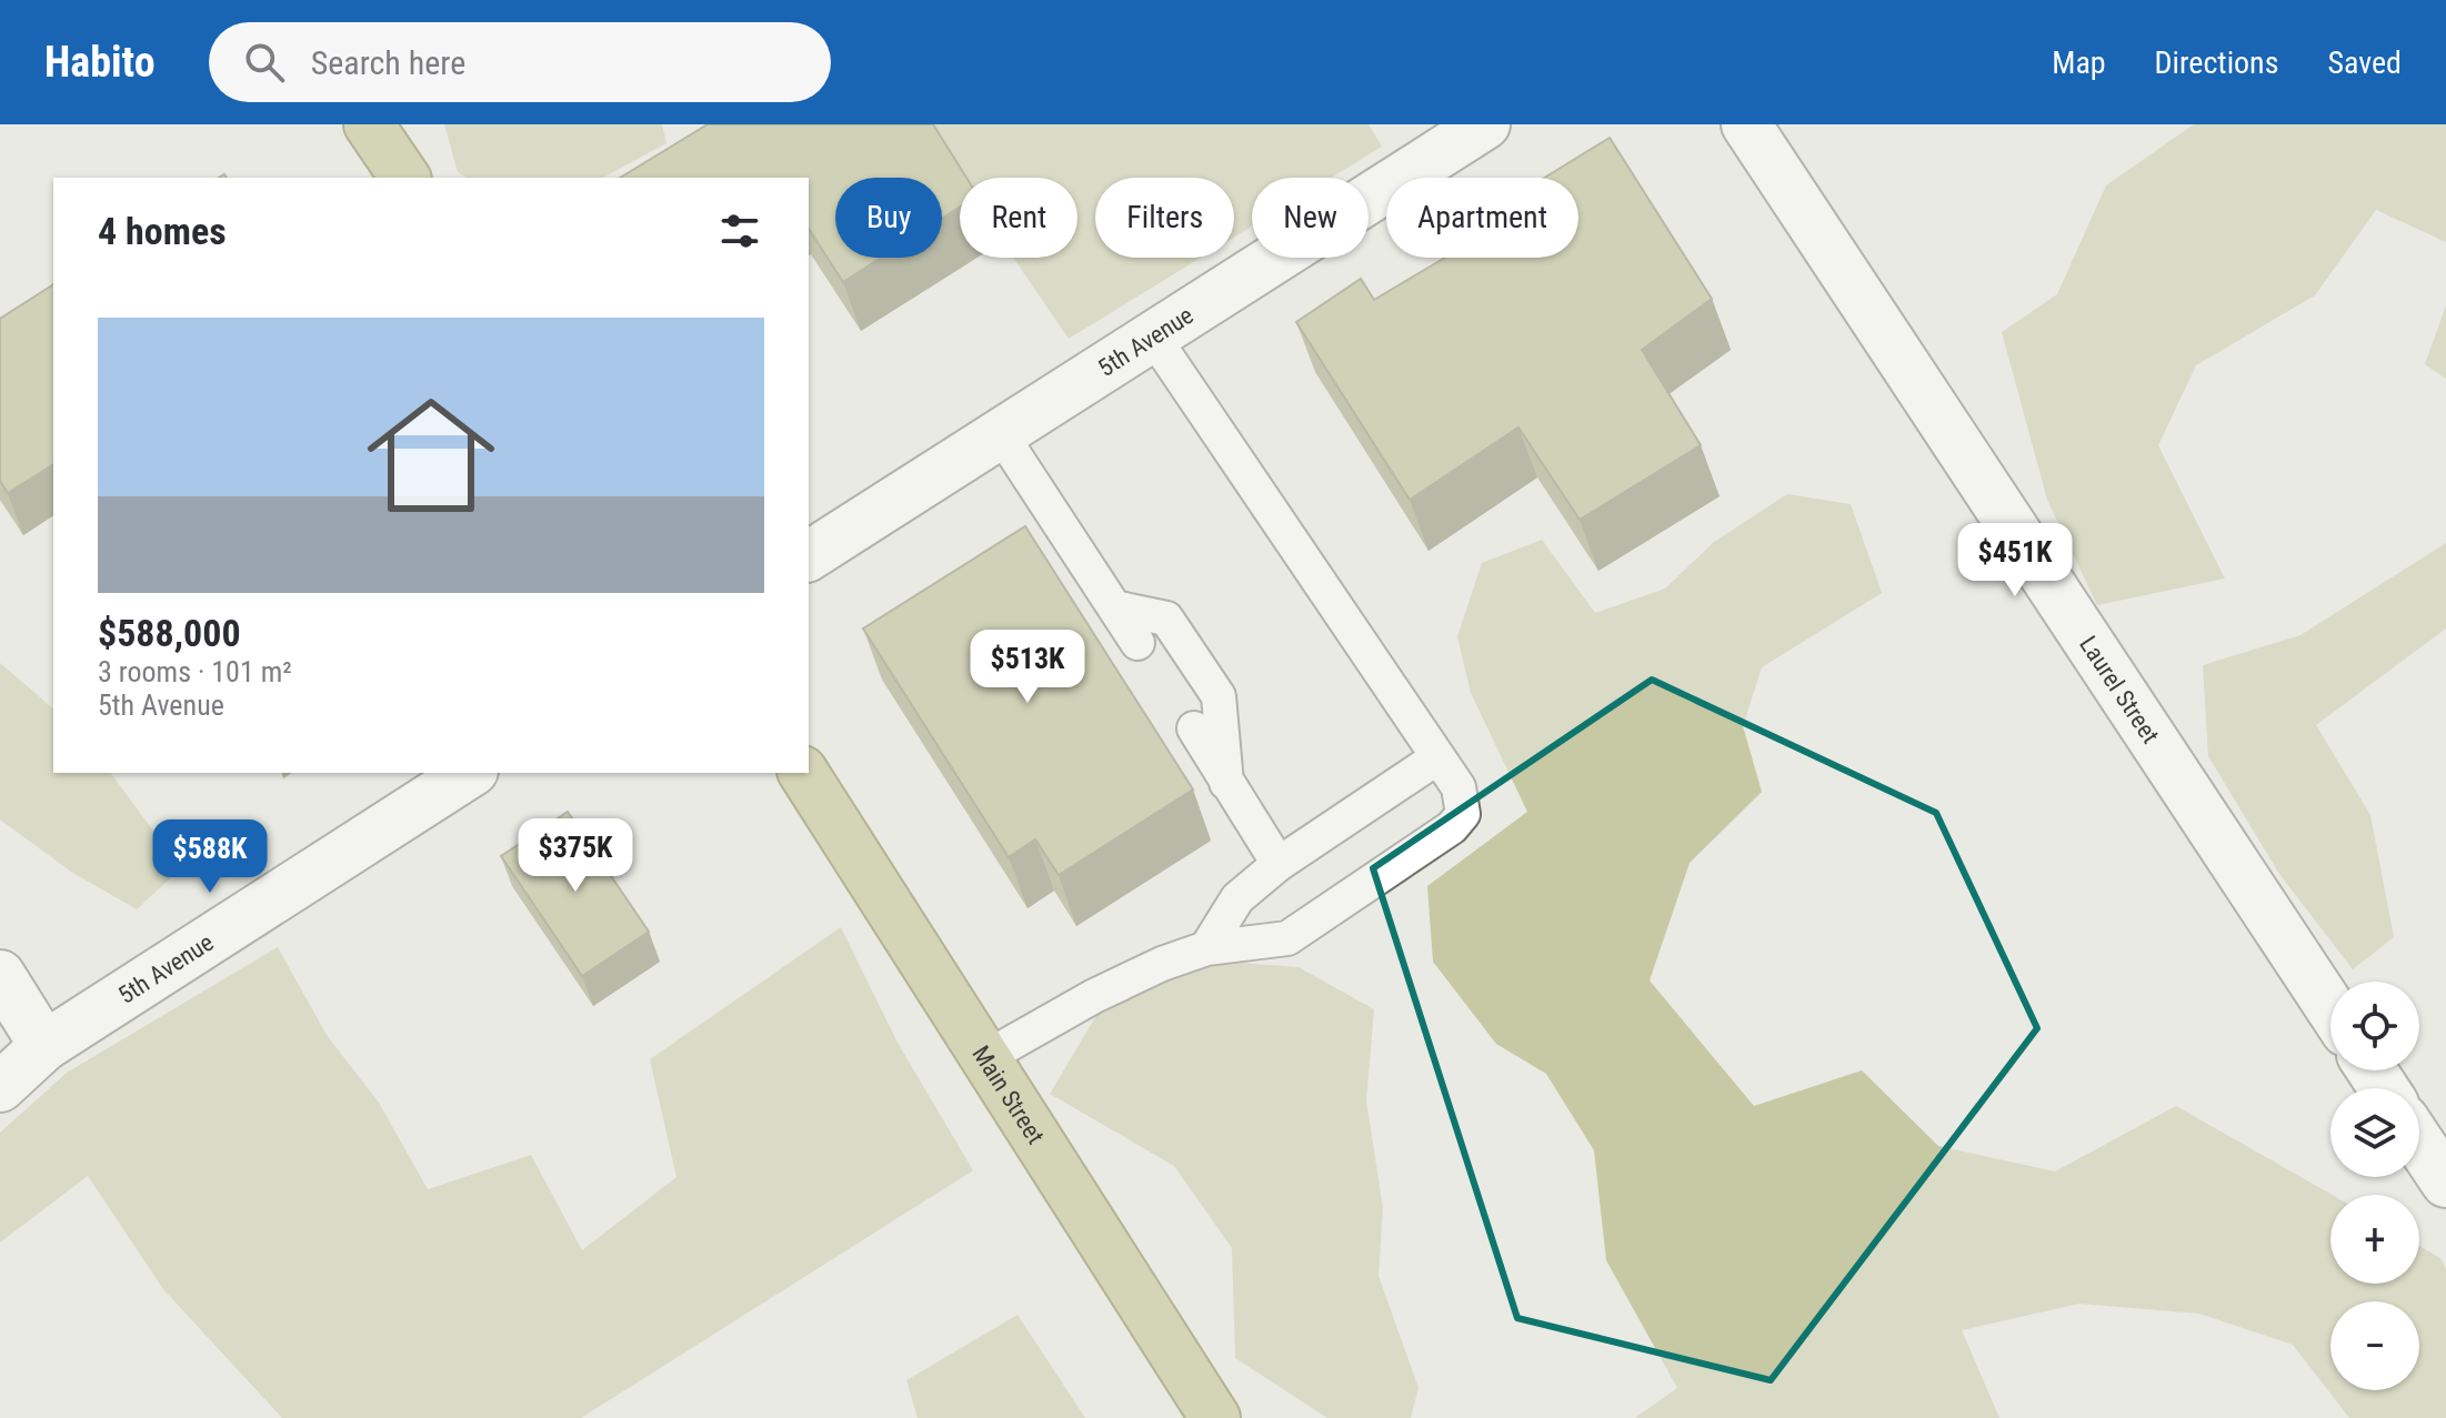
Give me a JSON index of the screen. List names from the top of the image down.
{
  "streets": {
    "main road": ["Main Street"],
    "street": ["5th Avenue", "Laurel Street"]
  },
  "page": {
    "header": "Habito",
    "search": "Search here",
    "nav": ["Map", "Directions", "Saved"],
    "chip": [
      "Buy",
      "Rent",
      "Filters",
      "New",
      "Apartment"
    ],
    "heading": "4 homes",
    "list": [
      {
        "name": "$588,000",
        "note": "3 rooms · 101 m² · 5th Avenue"
      }
    ],
    "price": [
      "$451K",
      "$513K",
      "$375K",
      "$588K"
    ],
    "map_buttons": ["+", "−"]
  }
}
